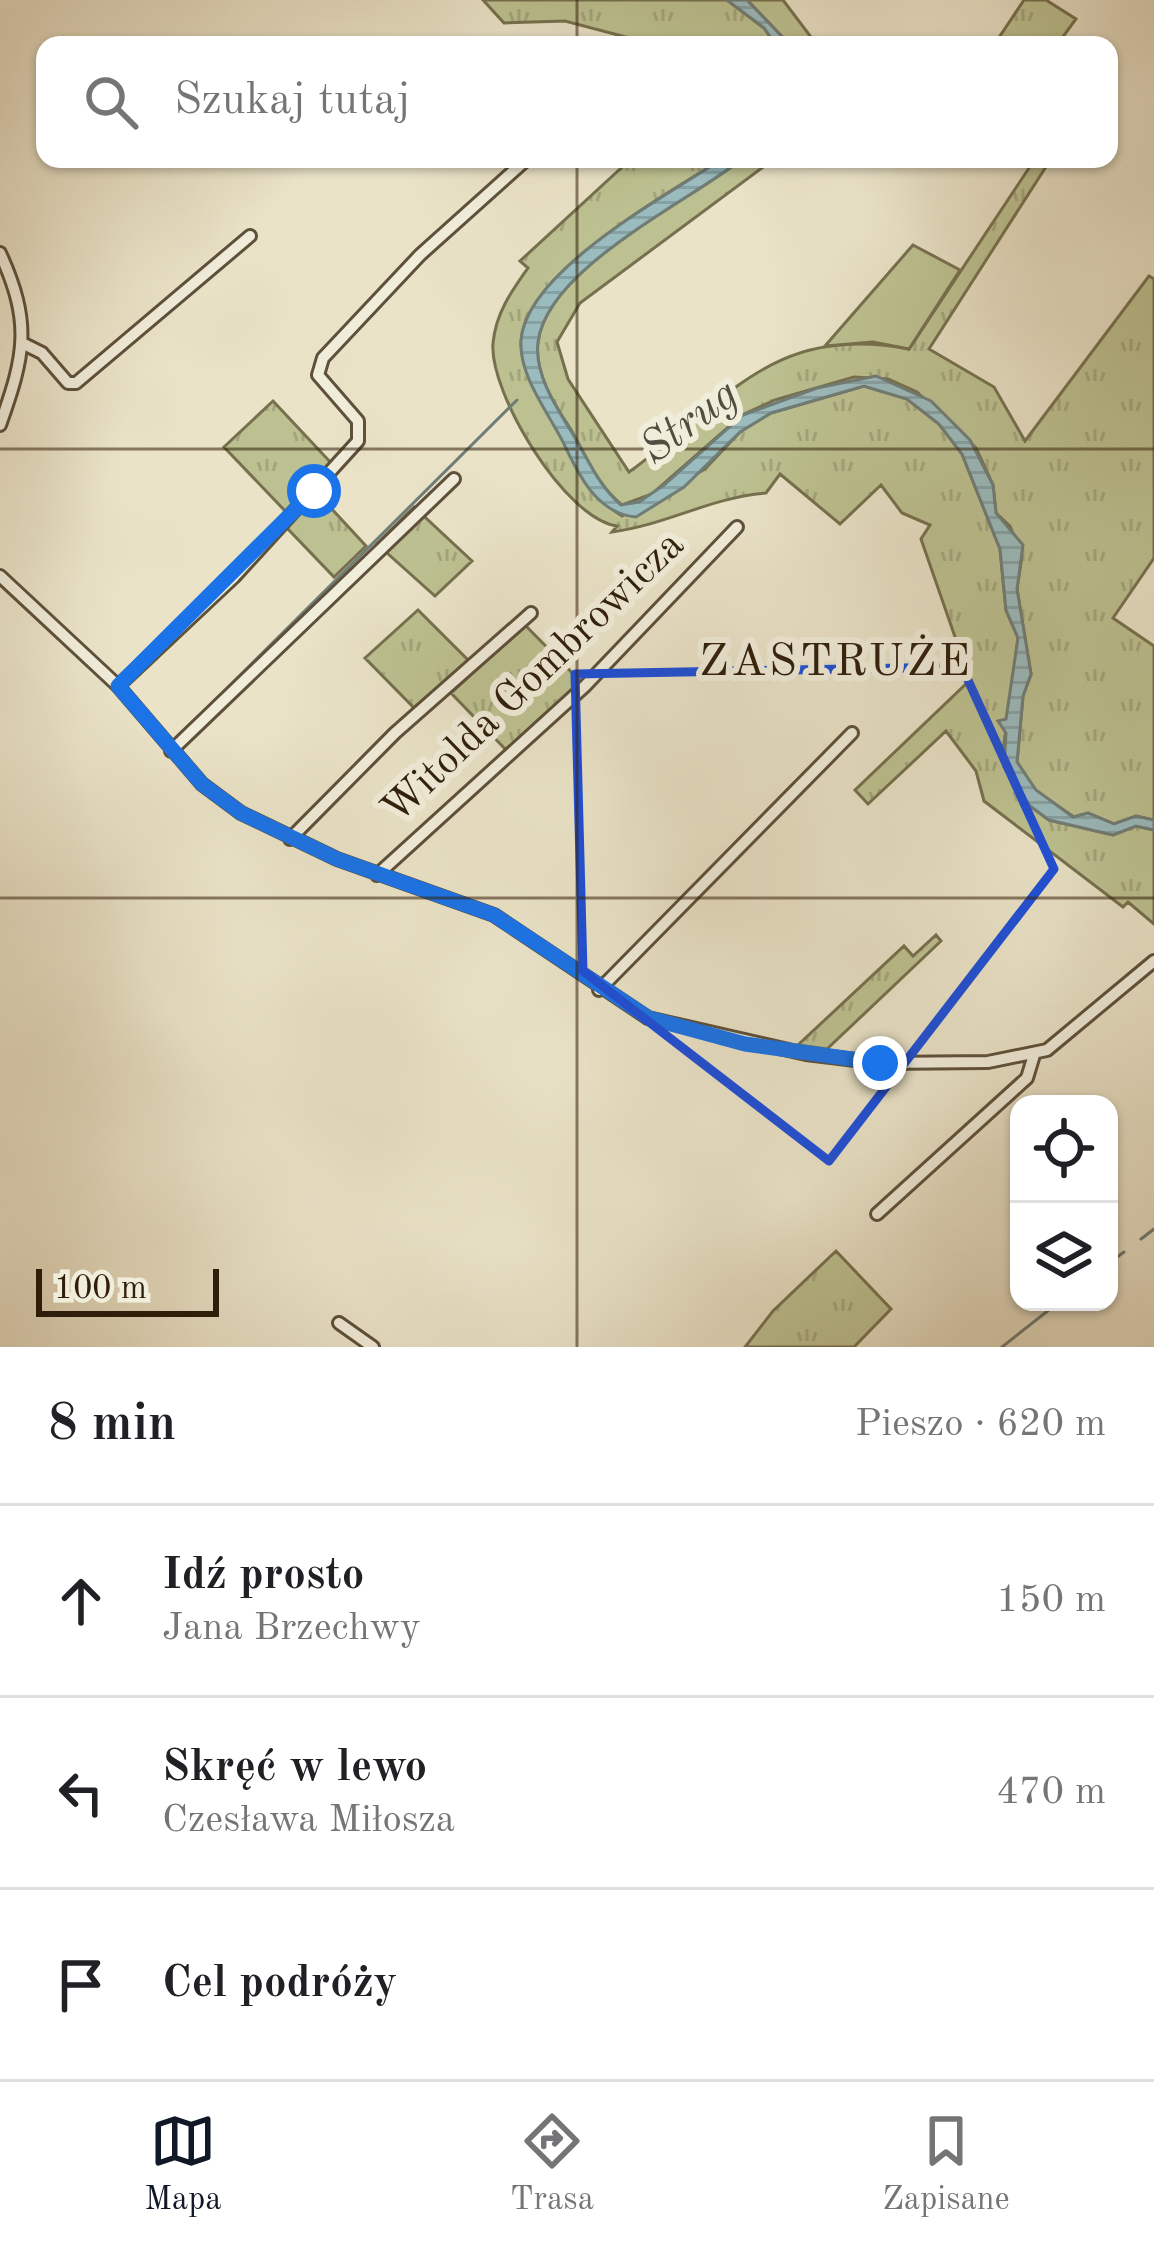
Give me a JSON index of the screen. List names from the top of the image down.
{
  "streets": {
    "street": ["Witolda Gombrowicza"]
  },
  "districts": ["ZASTRUŻE"],
  "water": ["Strug"],
  "scale_bar": "100 m",
  "page": {
    "search": "Szukaj tutaj",
    "scale": "100 m",
    "heading": ["8 min", "Pieszo · 620 m"],
    "list": [
      ["Idź prosto", "Jana Brzechwy", "150 m"],
      ["Skręć w lewo", "Czesława Miłosza", "470 m"],
      "Cel podróży"
    ],
    "nav": ["Mapa", "Trasa", "Zapisane"]
  }
}
